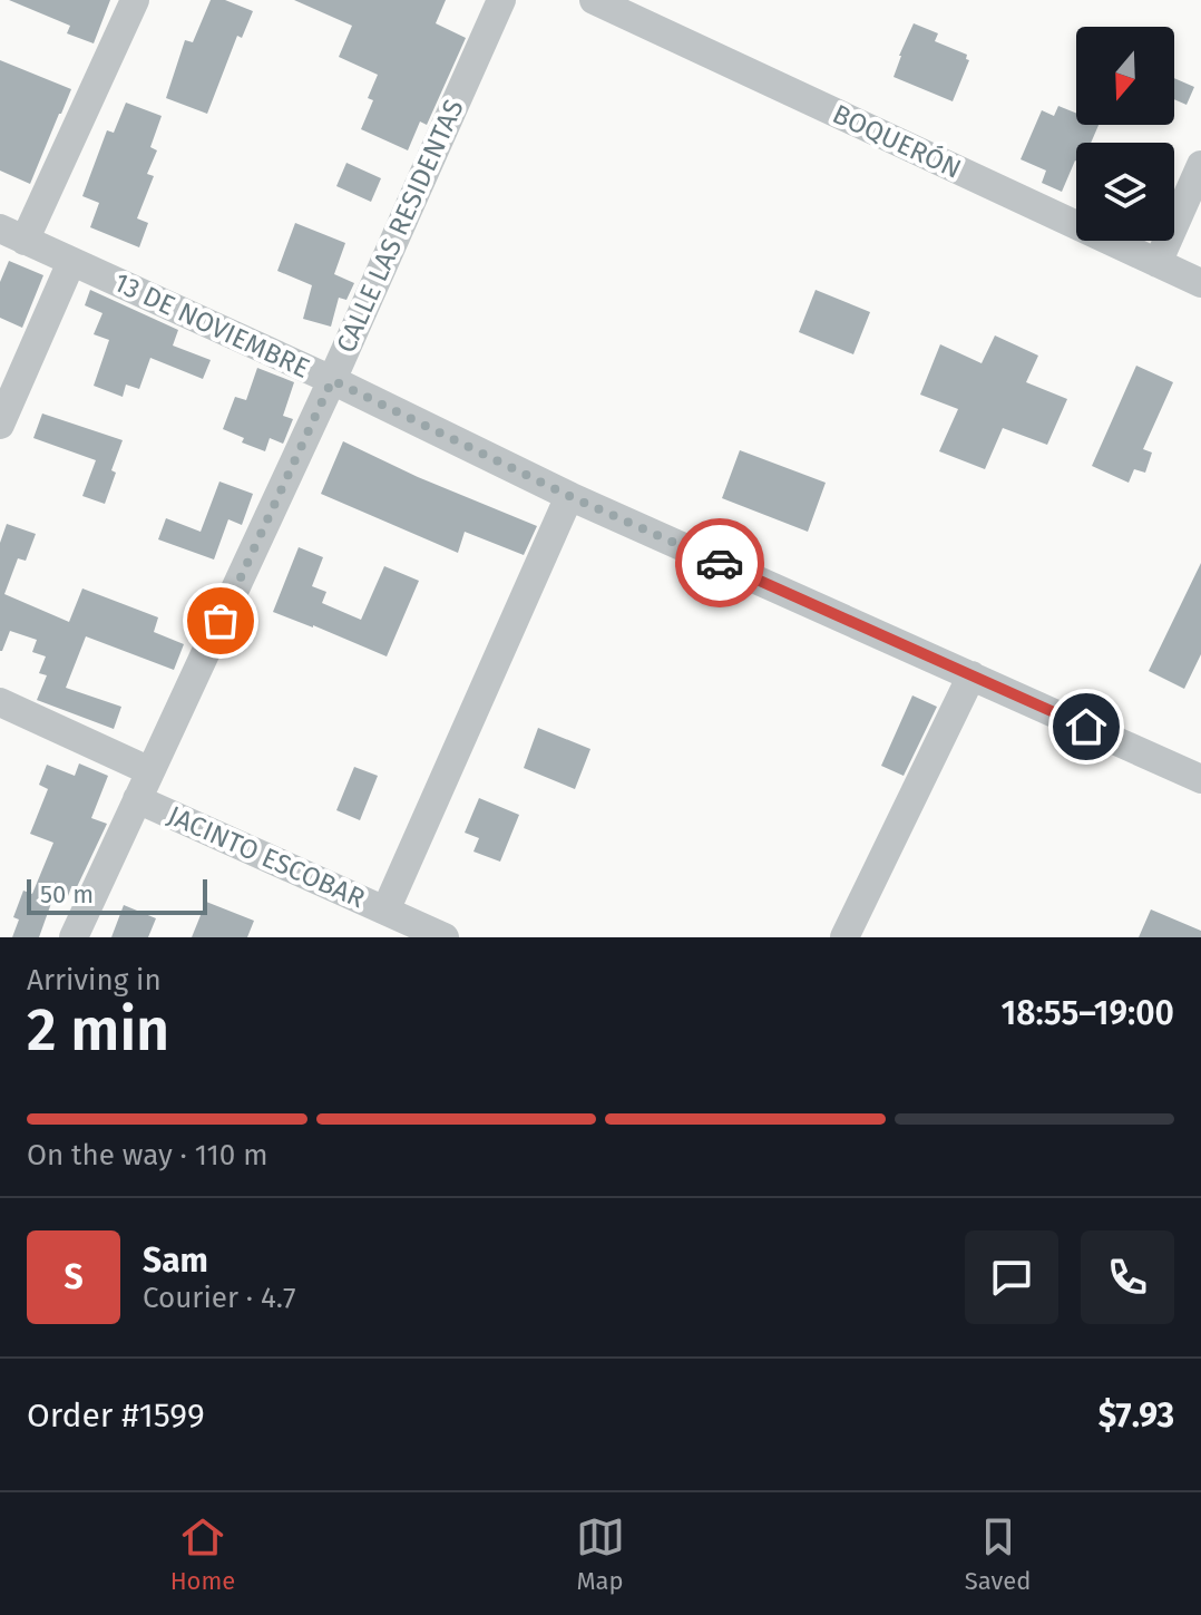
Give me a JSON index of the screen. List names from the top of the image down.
{
  "streets": {
    "street": [
      "BOQUERÓN",
      "CALLE LAS RESIDENTAS",
      "13 DE NOVIEMBRE",
      "JACINTO ESCOBAR"
    ]
  },
  "crossings": [
    ["CALLE LAS RESIDENTAS", "13 DE NOVIEMBRE"],
    ["CALLE LAS RESIDENTAS", "JACINTO ESCOBAR"]
  ],
  "scale_bar": "50 m",
  "north": "bottom",
  "page": {
    "scale": "50 m",
    "heading": ["2 min", "Arriving in", "18:55–19:00"],
    "panel": [
      "Sam",
      "Courier · 4.7",
      "Order #1599",
      "$7.93"
    ],
    "bar": "On the way · 110 m",
    "round": "S",
    "tabs": ["Home", "Map", "Saved"]
  }
}
